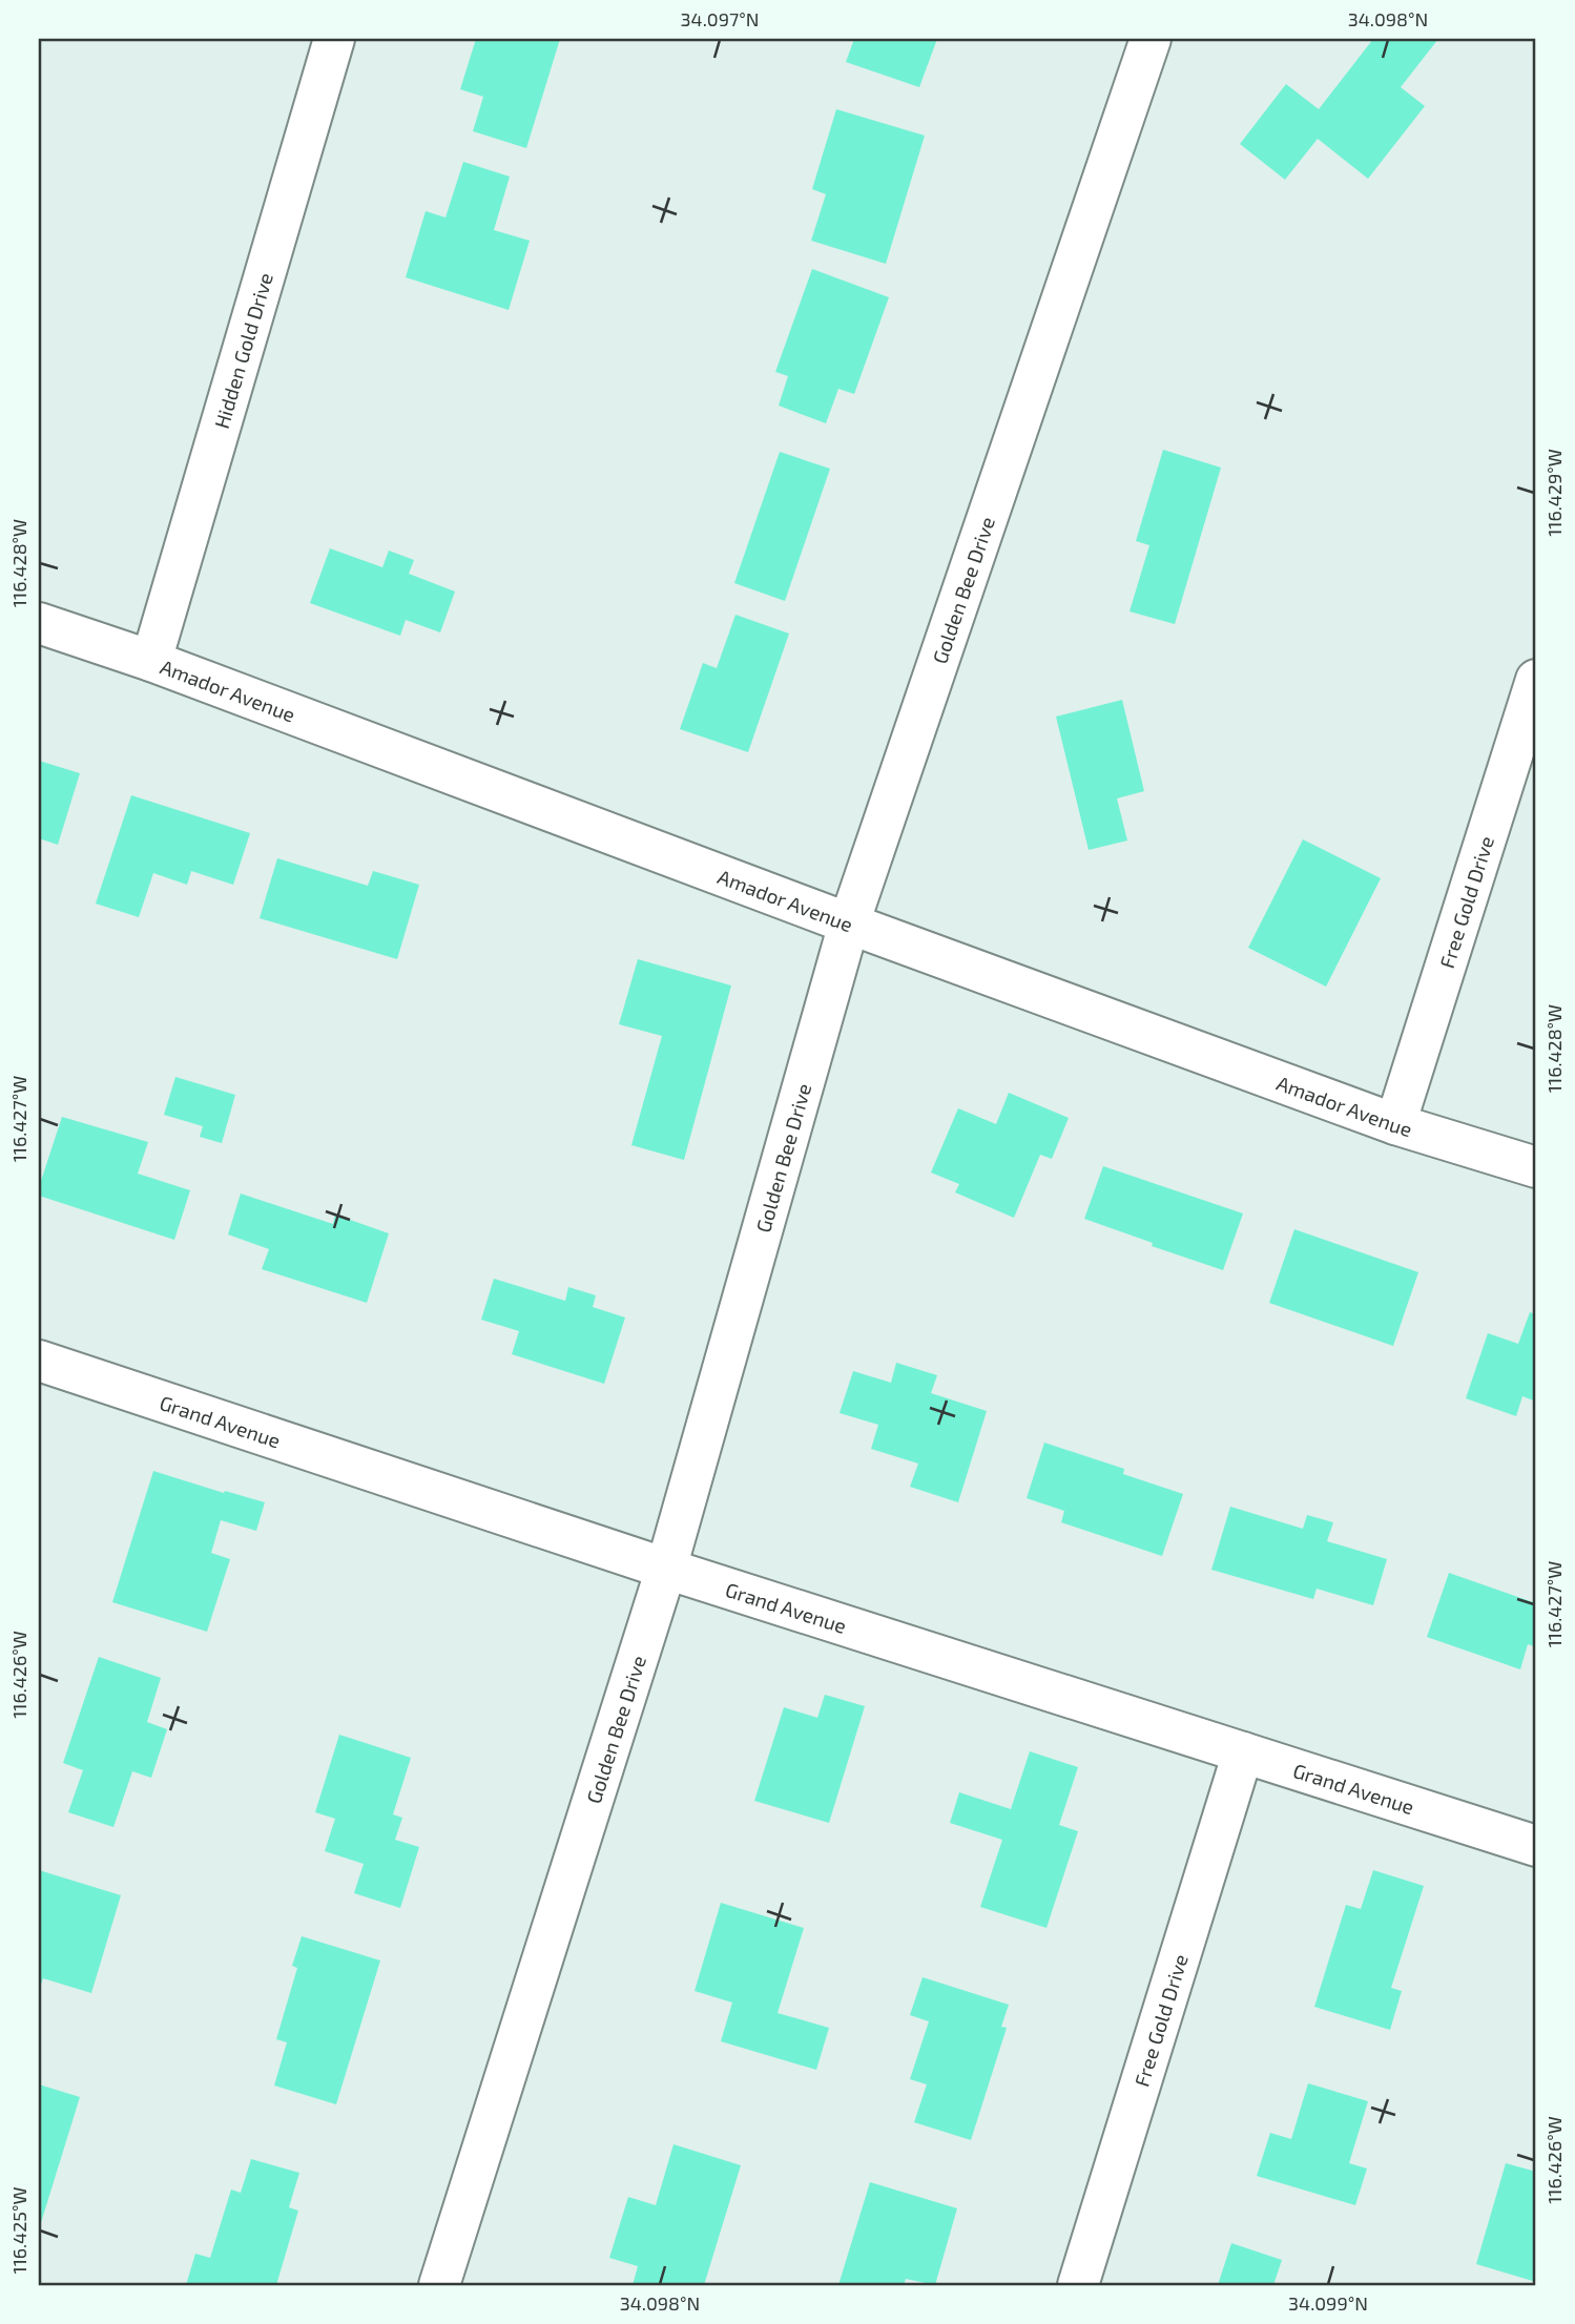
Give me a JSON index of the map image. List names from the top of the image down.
{
  "streets": {
    "street": [
      "Hidden Gold Drive",
      "Golden Bee Drive",
      "Amador Avenue",
      "Free Gold Drive",
      "Grand Avenue"
    ]
  },
  "crossings": [
    ["Hidden Gold Drive", "Amador Avenue"],
    ["Golden Bee Drive", "Amador Avenue"],
    ["Golden Bee Drive", "Grand Avenue"],
    ["Amador Avenue", "Free Gold Drive"],
    ["Free Gold Drive", "Grand Avenue"]
  ],
  "coordinates": [
    "34.097°N",
    "34.098°N",
    "116.429°W",
    "116.428°W",
    "116.427°W",
    "116.426°W",
    "116.425°W",
    "34.099°N"
  ]
}
